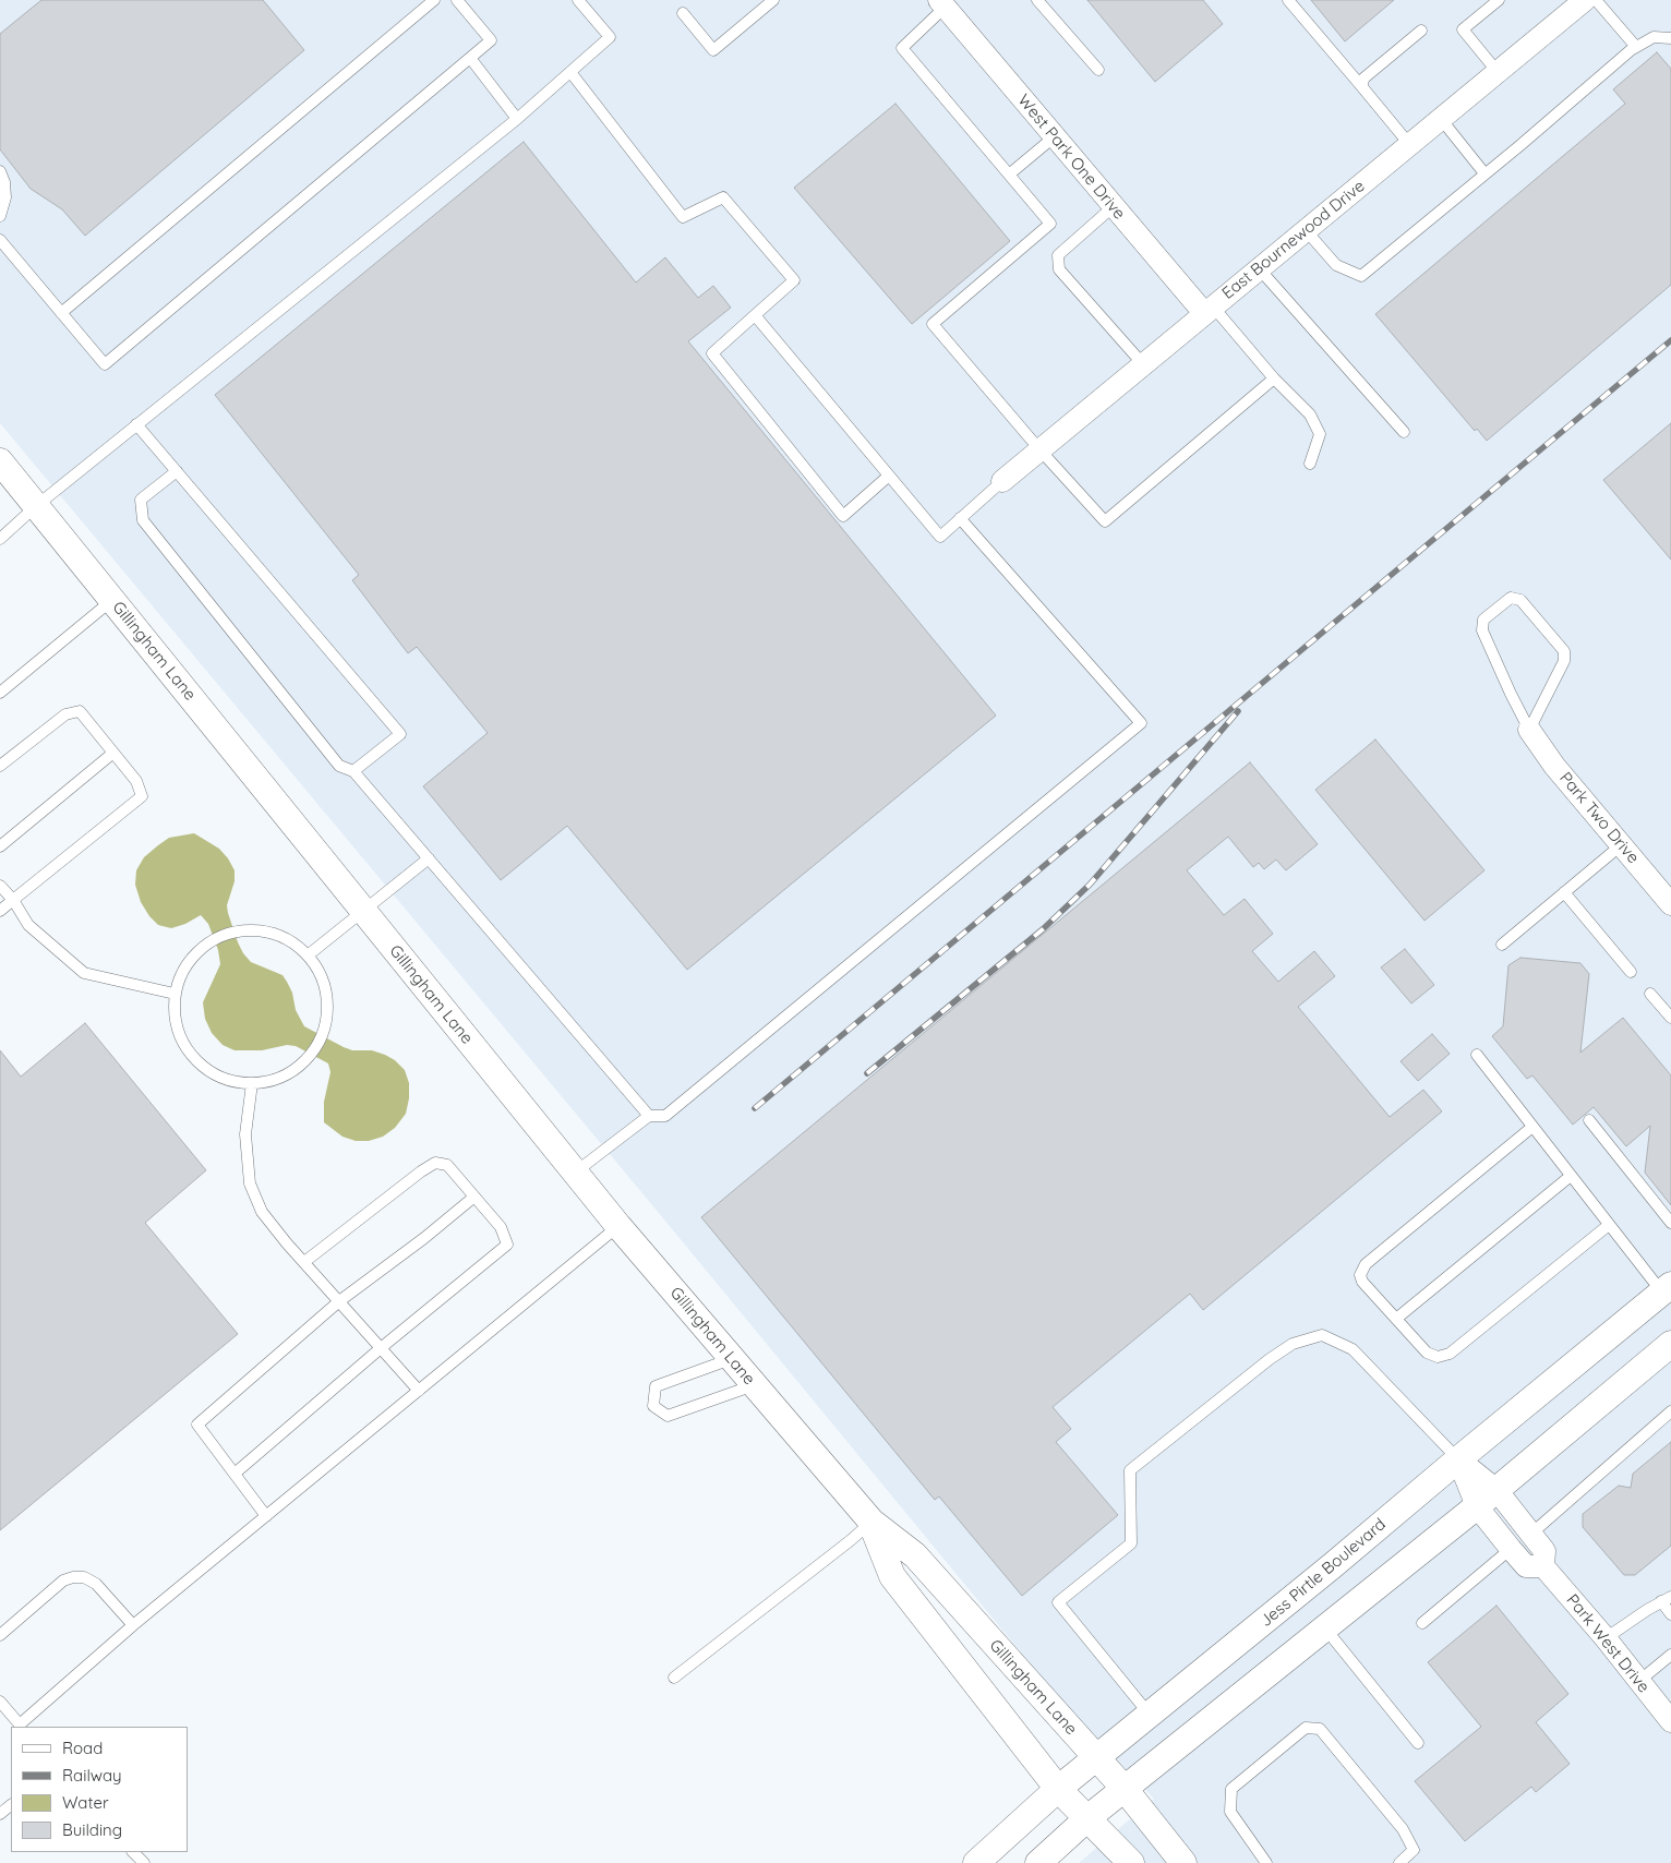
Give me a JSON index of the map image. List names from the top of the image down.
{
  "streets": {
    "street": [
      "West Park One Drive",
      "East Bournewood Drive",
      "Gillingham Lane",
      "Park Two Drive",
      "Jess Pirtle Boulevard",
      "Park West Drive"
    ]
  },
  "crossings": [
    ["West Park One Drive", "East Bournewood Drive"],
    ["Gillingham Lane", "Jess Pirtle Boulevard"],
    ["Jess Pirtle Boulevard", "Park West Drive"]
  ],
  "legend": [
    "Road",
    "Railway",
    "Water",
    "Building"
  ]
}
